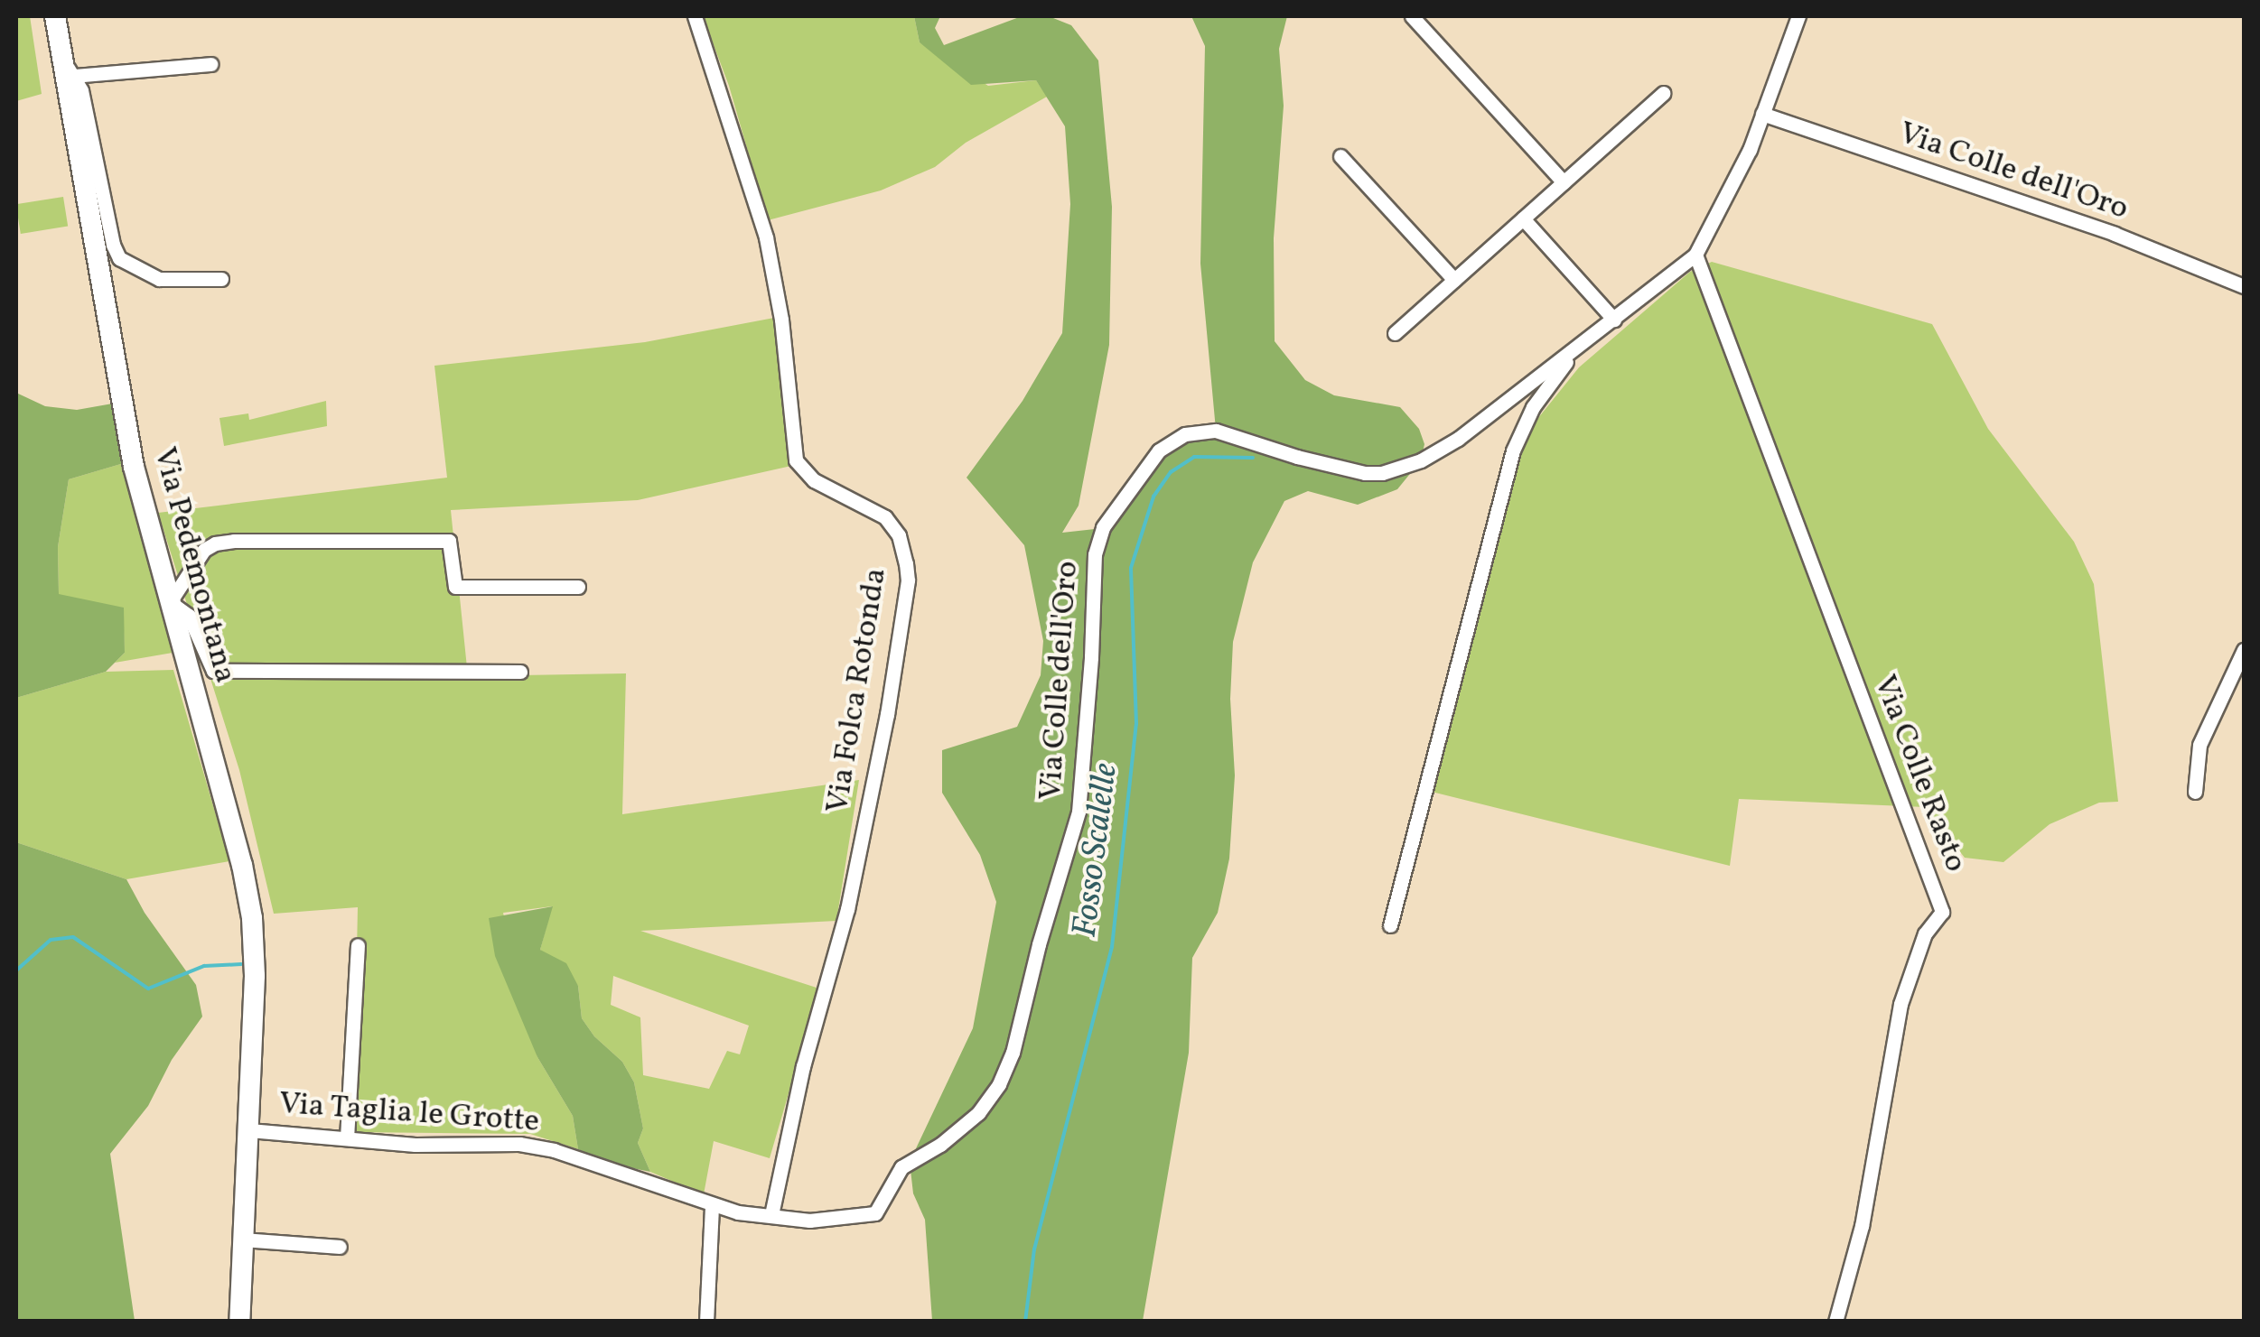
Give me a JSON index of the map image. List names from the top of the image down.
{
  "streets": {
    "street": [
      "Via Colle dell'Oro",
      "Via Pedemontana",
      "Via Folca Rotonda",
      "Via Colle Rasto",
      "Via Taglia le Grotte"
    ]
  },
  "crossings": [
    ["Via Colle dell'Oro", "Via Folca Rotonda"],
    ["Via Colle dell'Oro", "Via Colle Rasto"],
    ["Via Colle dell'Oro", "Via Taglia le Grotte"],
    ["Via Pedemontana", "Via Taglia le Grotte"],
    ["Via Folca Rotonda", "Via Taglia le Grotte"]
  ],
  "water": ["Fosso Scalelle"]
}
